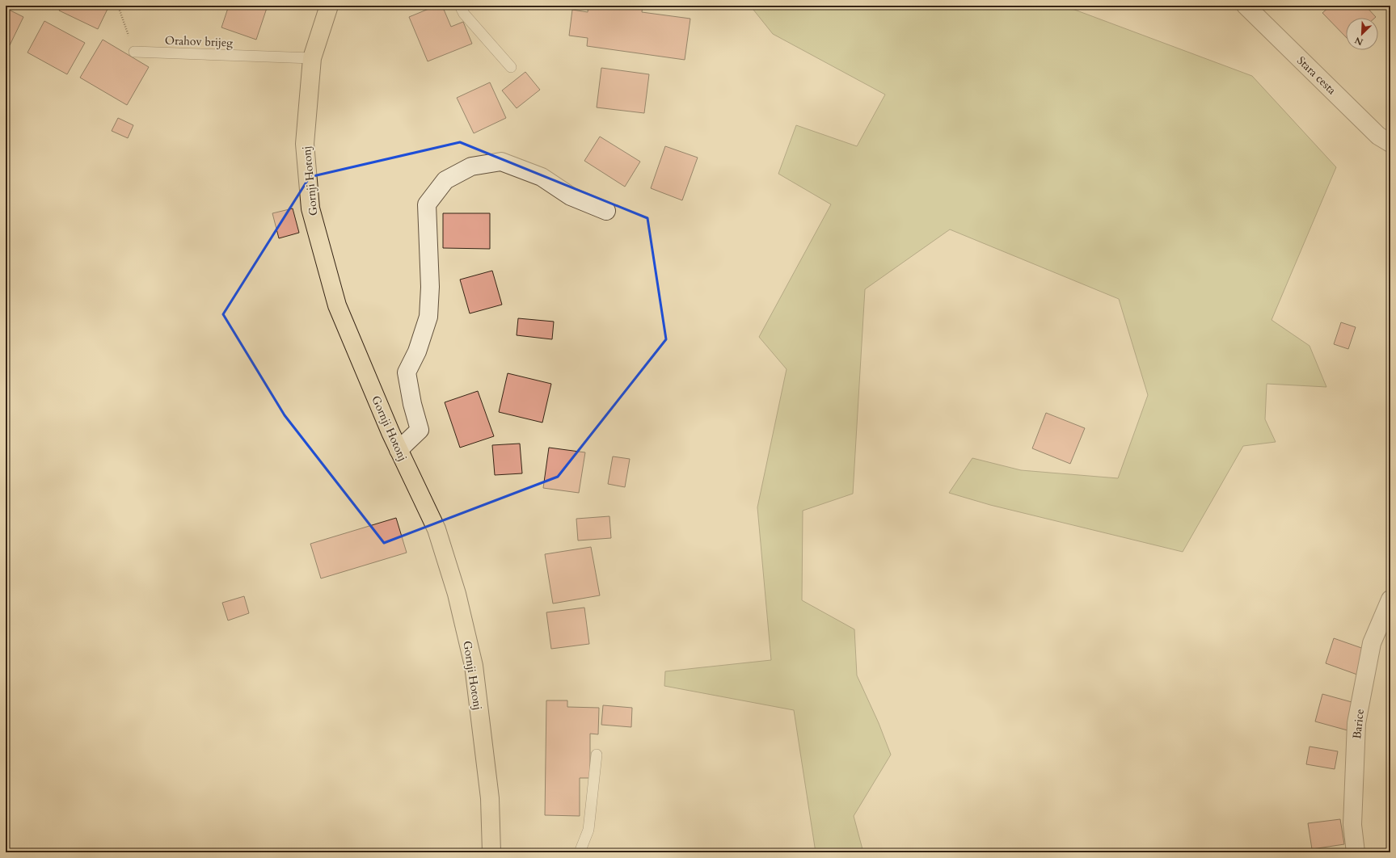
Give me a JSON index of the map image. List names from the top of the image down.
{
  "streets": {
    "main road": ["Gornji Hotonj"],
    "street": ["Stara cesta", "Barice"],
    "lane": ["Orahov brijeg"]
  },
  "crossings": [
    ["Orahov brijeg", "Gornji Hotonj"]
  ],
  "north": "bottom left"
}
